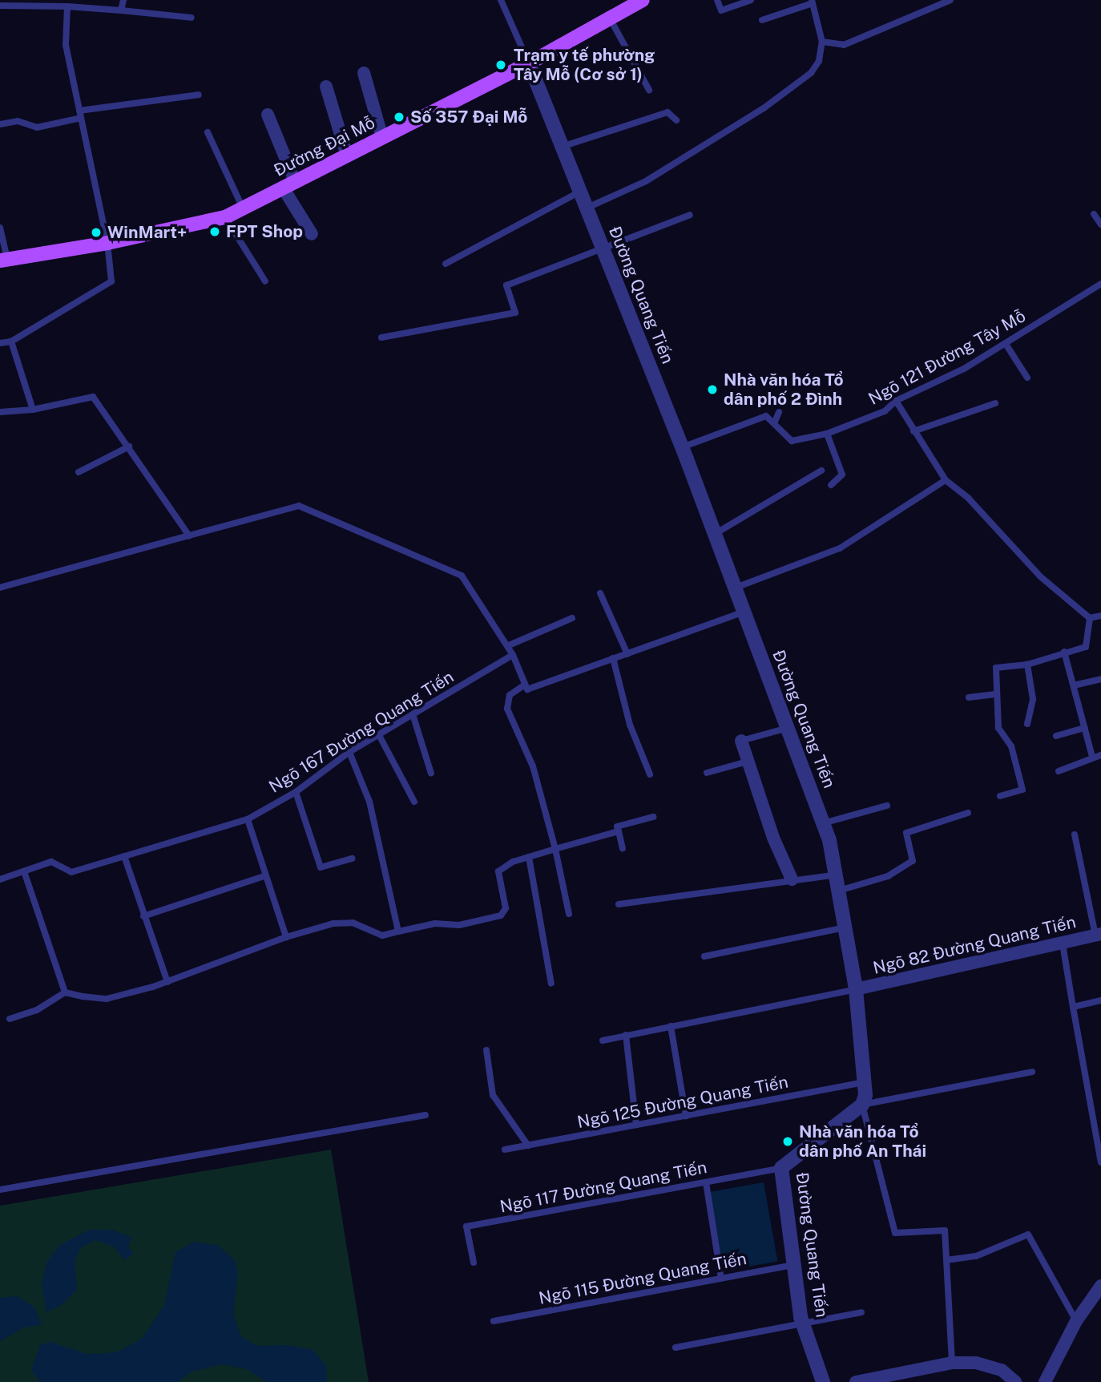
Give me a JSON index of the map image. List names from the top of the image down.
{
  "streets": {
    "main road": ["Đường Đại Mỗ"],
    "street": ["Đường Quang Tiến", "Ngõ 82 Đường Quang Tiến"],
    "lane": [
      "Ngõ 121 Đường Tây Mỗ",
      "Ngõ 167 Đường Quang Tiến",
      "Ngõ 125 Đường Quang Tiến",
      "Ngõ 117 Đường Quang Tiến",
      "Ngõ 115 Đường Quang Tiến"
    ]
  },
  "crossings": [
    ["Đường Đại Mỗ", "Đường Quang Tiến"],
    ["Đường Quang Tiến", "Ngõ 82 Đường Quang Tiến"],
    ["Đường Quang Tiến", "Ngõ 125 Đường Quang Tiến"],
    ["Đường Quang Tiến", "Ngõ 117 Đường Quang Tiến"],
    ["Đường Quang Tiến", "Ngõ 115 Đường Quang Tiến"]
  ],
  "places": [
    "Trạm y tế phường Tây Mỗ (Cơ sở 1)",
    "Số 357 Đại Mỗ",
    "FPT Shop",
    "WinMart+",
    "Nhà văn hóa Tổ dân phố 2 Đình",
    "Nhà văn hóa Tổ dân phố An Thái"
  ]
}
